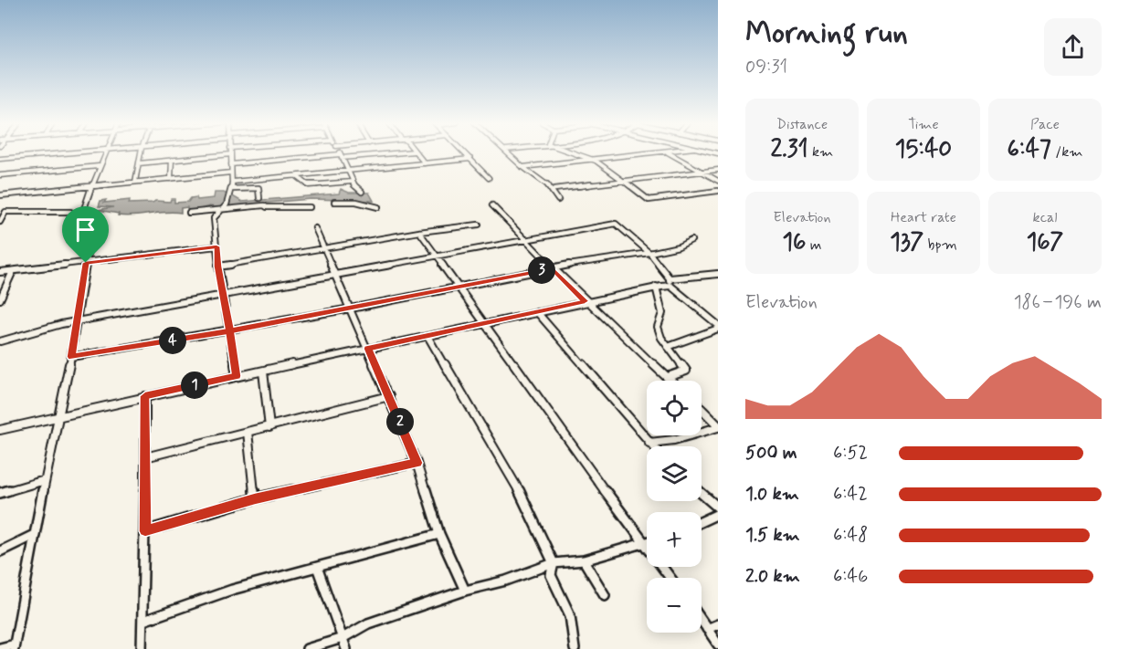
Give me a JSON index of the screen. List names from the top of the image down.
{
  "page": {
    "heading": ["Morning run", "09:31"],
    "stats": [
      ["Distance", "2.31 km"],
      ["Time", "15:40"],
      ["Pace", "6:47 /km"],
      ["Elevation", "16 m"],
      ["Heart rate", "137 bpm"],
      ["kcal", "167"]
    ],
    "pins": [
      "3",
      "4",
      "1",
      "2"
    ],
    "chart": ["Elevation", "186–196 m"],
    "map_buttons": ["+", "−"],
    "list": [
      {
        "name": "500 m",
        "note": "6:52"
      },
      {
        "name": "1.0 km",
        "note": "6:42"
      },
      {
        "name": "1.5 km",
        "note": "6:48"
      },
      {
        "name": "2.0 km",
        "note": "6:46"
      }
    ]
  }
}
